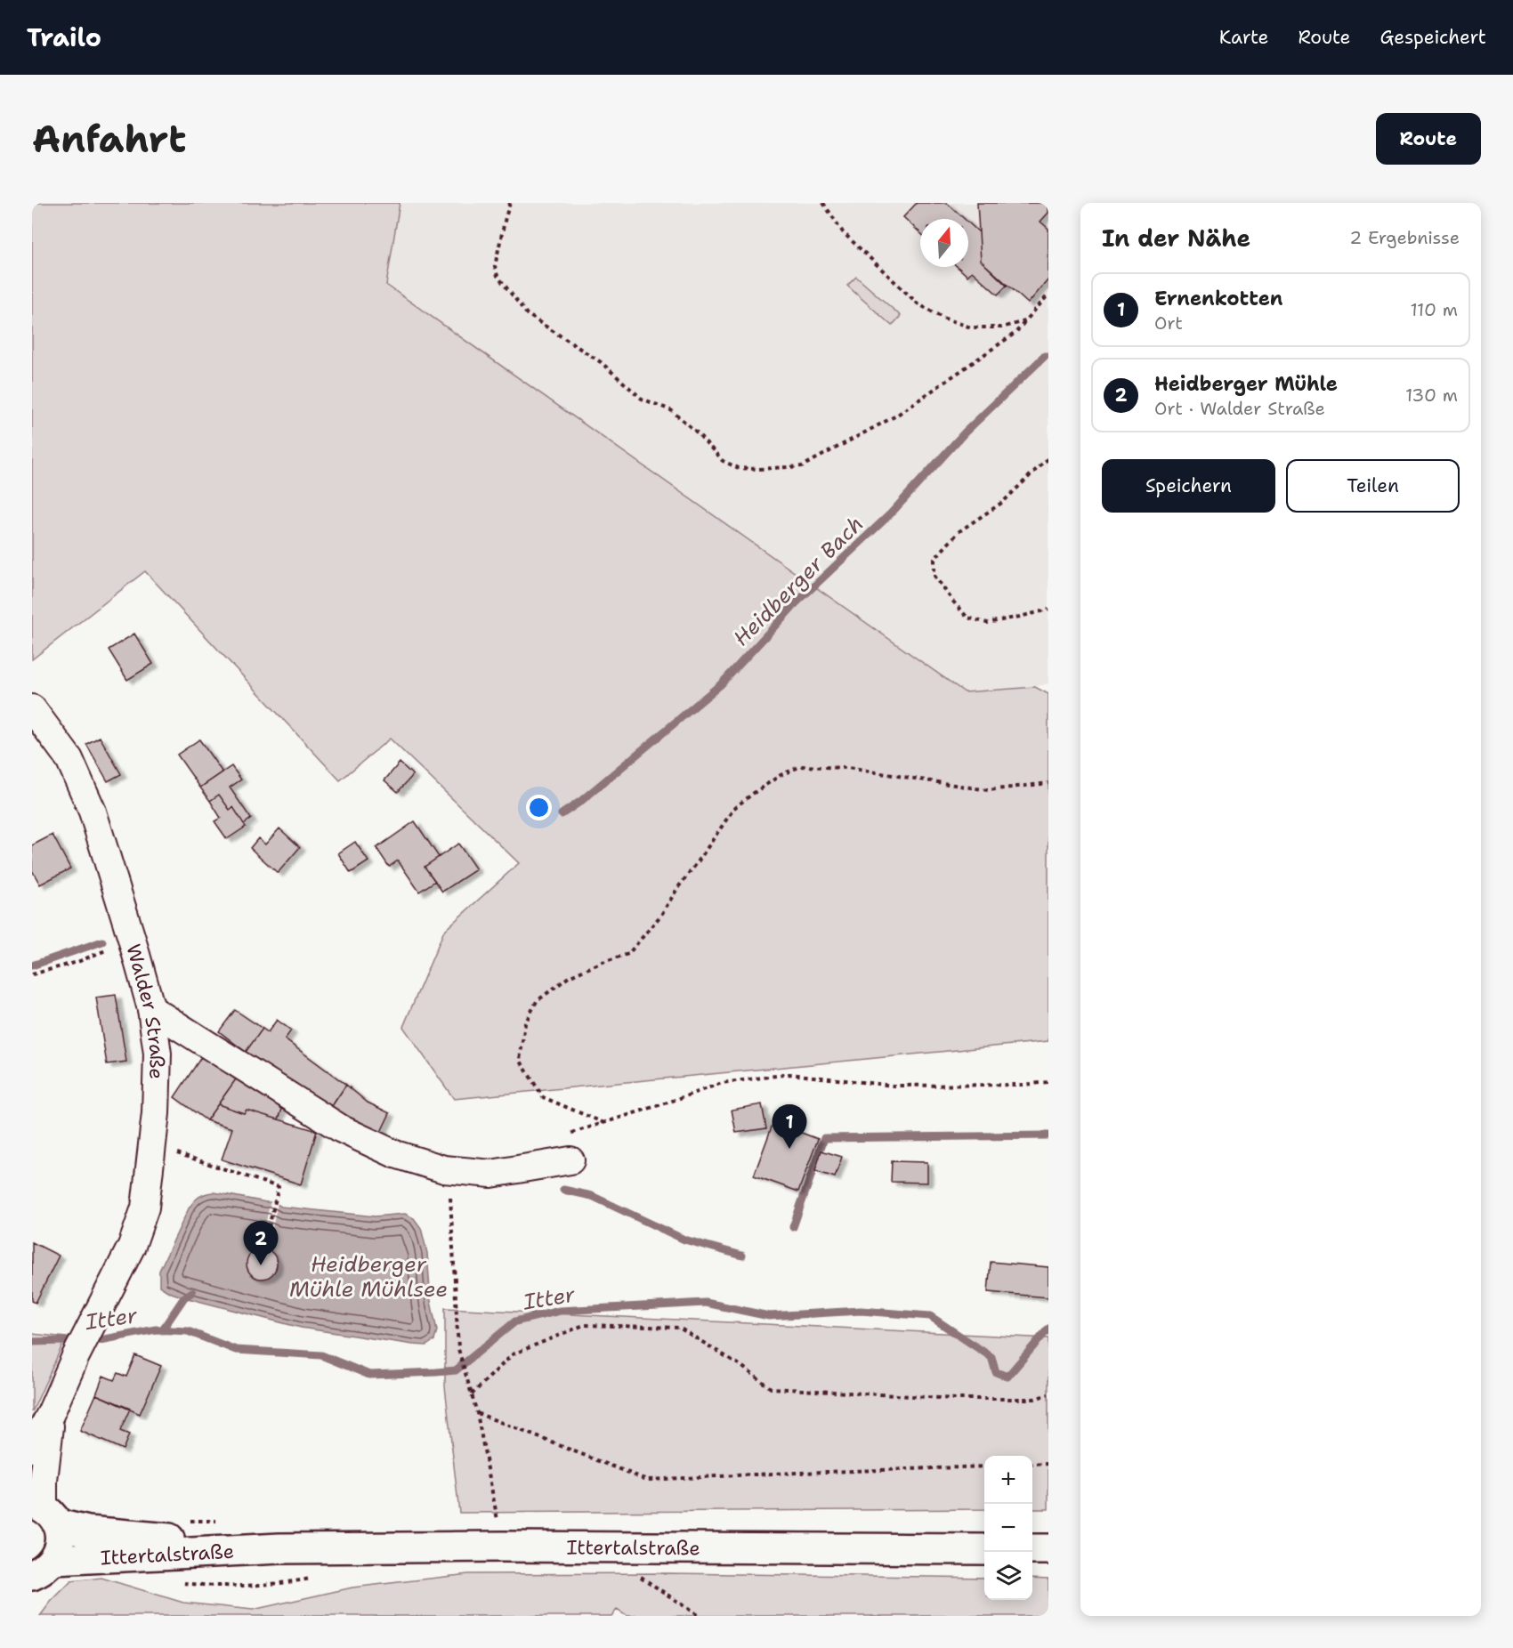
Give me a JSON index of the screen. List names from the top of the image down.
{
  "streets": {
    "main road": ["Ittertalstraße"],
    "street": ["Walder Straße"]
  },
  "water": ["Heidberger Bach", "Heidberger Mühle Mühlsee", "Itter"],
  "north": "top",
  "page": {
    "header": "Trailo",
    "nav": ["Karte", "Route", "Gespeichert"],
    "buttons": [
      "Route",
      ["Speichern", "Teilen"]
    ],
    "title": "Anfahrt",
    "heading": ["In der Nähe", "2 Ergebnisse"],
    "list": [
      {
        "mark": "1",
        "name": "Ernenkotten",
        "note": "Ort",
        "value": "110 m"
      },
      {
        "mark": "2",
        "name": "Heidberger Mühle",
        "note": "Ort · Walder Straße",
        "value": "130 m"
      }
    ],
    "pins": ["1", "2"],
    "map_buttons": ["+", "−"]
  }
}
